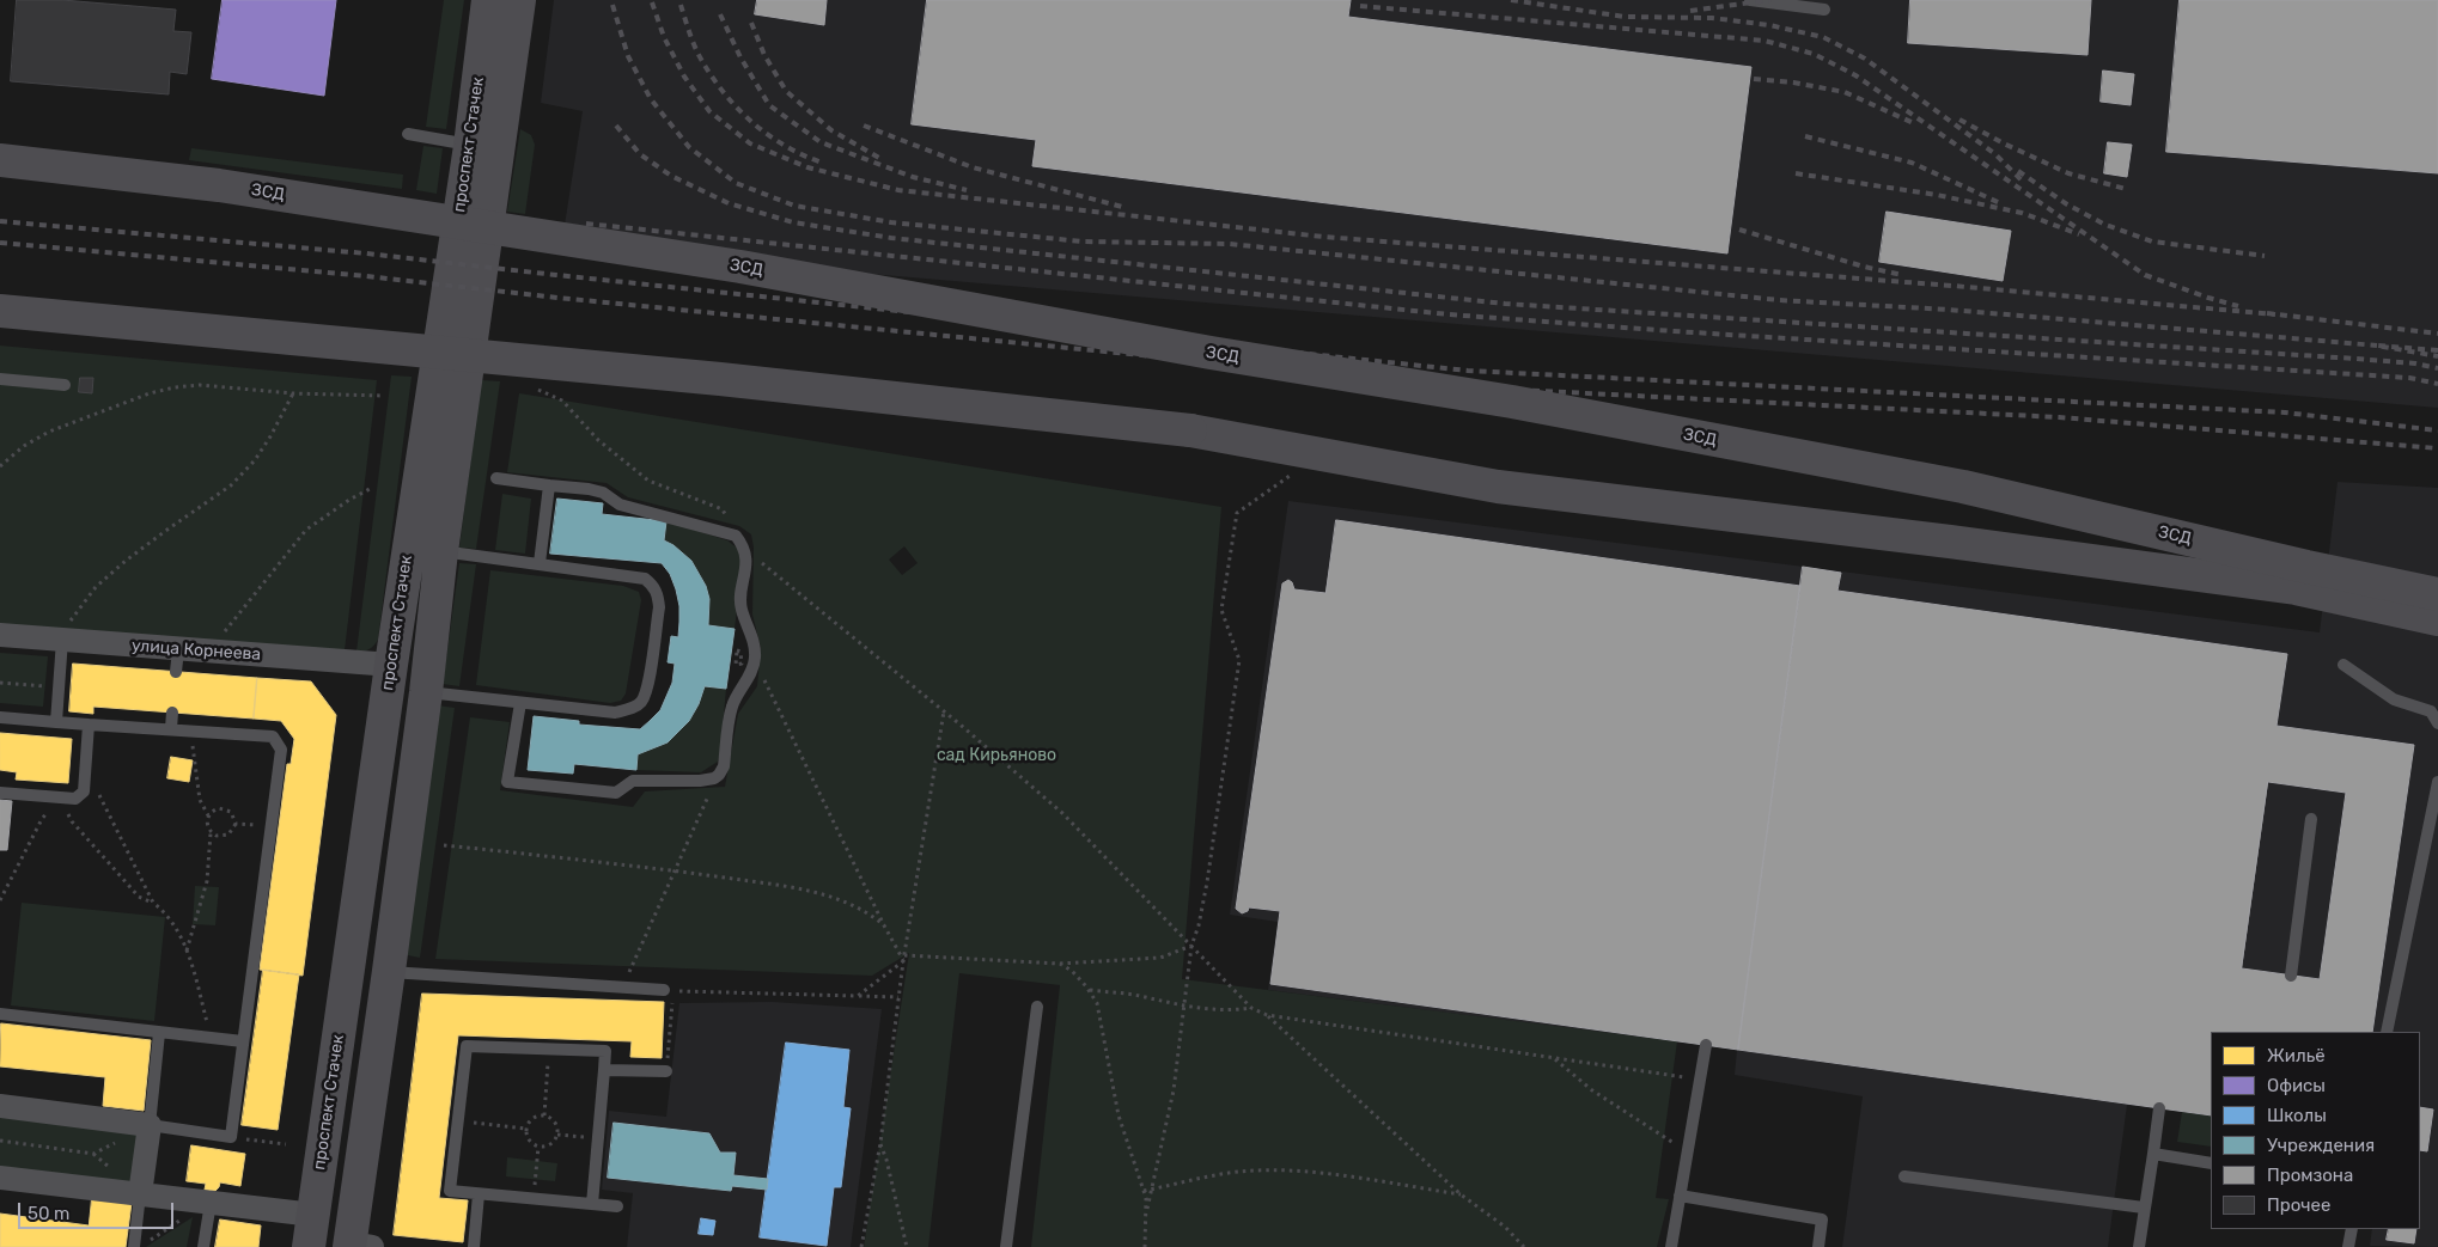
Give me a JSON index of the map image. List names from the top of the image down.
{
  "streets": {
    "main road": ["проспект Стачек", "ЗСД"],
    "street": ["улица Корнеева"]
  },
  "crossings": [
    ["проспект Стачек", "улица Корнеева"]
  ],
  "parks": ["сад Кирьяново"],
  "legend": [
    "Жильё",
    "Офисы",
    "Школы",
    "Учреждения",
    "Промзона",
    "Прочее"
  ],
  "scale_bar": "50 m"
}
